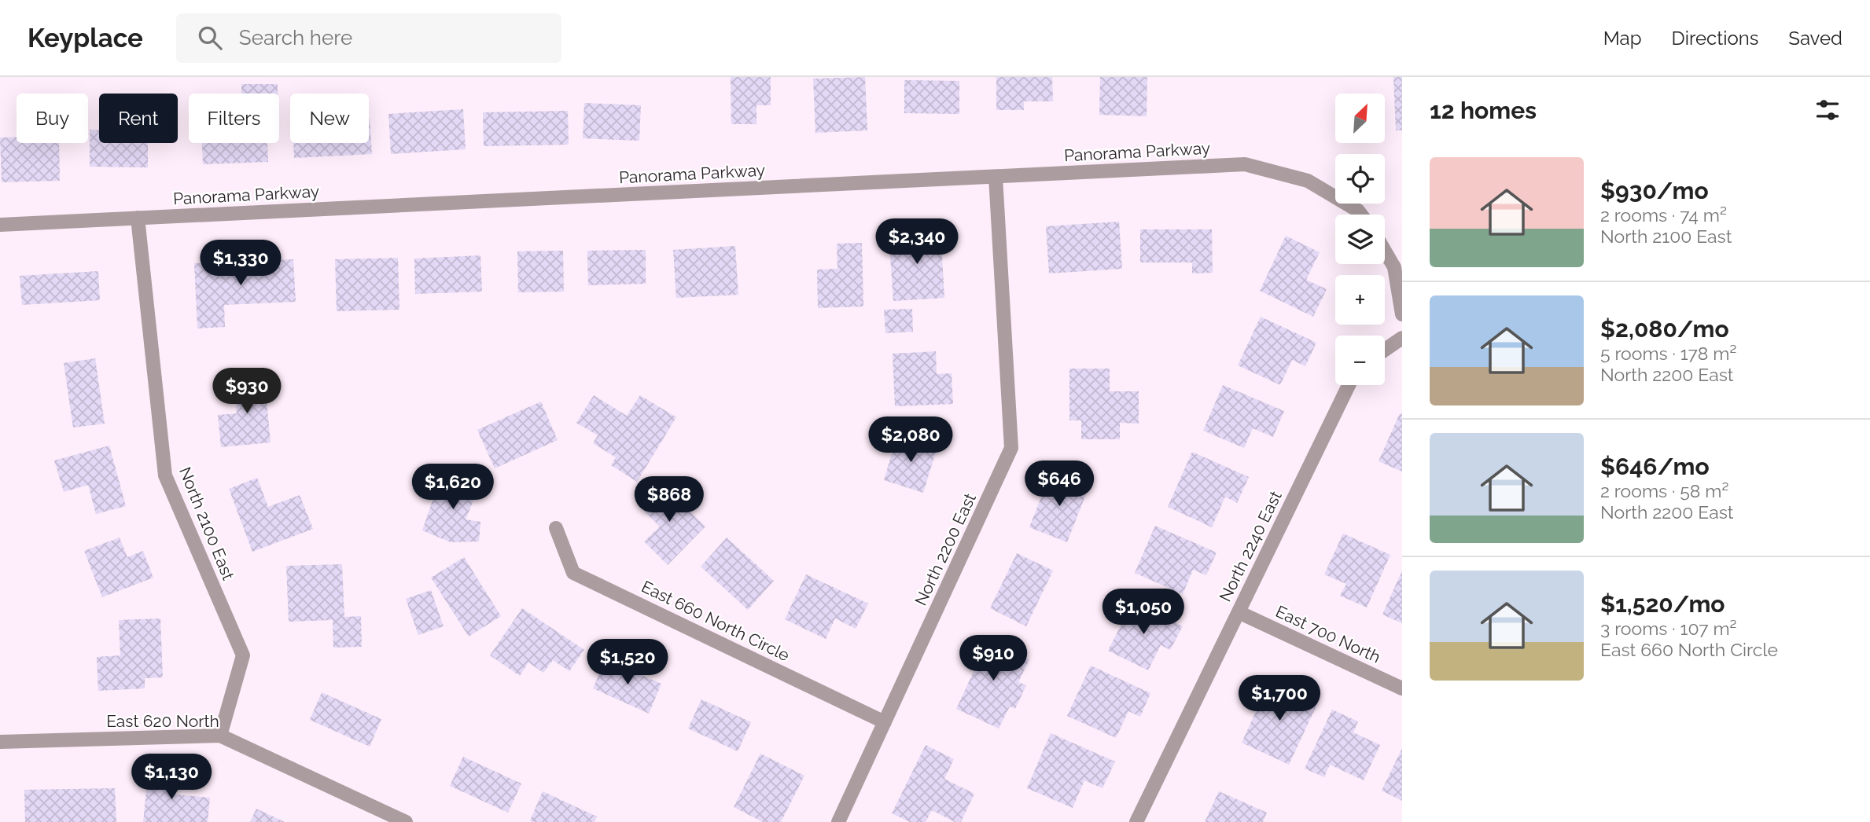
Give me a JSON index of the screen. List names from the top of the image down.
{
  "streets": {
    "street": [
      "Panorama Parkway",
      "North 2100 East",
      "North 2240 East",
      "North 2200 East",
      "East 660 North Circle",
      "East 700 North",
      "East 620 North"
    ]
  },
  "crossings": [
    ["Panorama Parkway", "North 2100 East"],
    ["Panorama Parkway", "North 2200 East"],
    ["North 2100 East", "East 620 North"],
    ["North 2240 East", "East 700 North"],
    ["North 2200 East", "East 660 North Circle"]
  ],
  "north": "top right",
  "page": {
    "header": "Keyplace",
    "search": "Search here",
    "nav": ["Map", "Directions", "Saved"],
    "heading": "12 homes",
    "map_buttons": ["+", "−"],
    "chip": [
      "Buy",
      "Rent",
      "Filters",
      "New"
    ],
    "list": [
      {
        "name": "$930/mo",
        "note": "2 rooms · 74 m² · North 2100 East"
      },
      {
        "name": "$2,080/mo",
        "note": "5 rooms · 178 m² · North 2200 East"
      },
      {
        "name": "$646/mo",
        "note": "2 rooms · 58 m² · North 2200 East"
      },
      {
        "name": "$1,520/mo",
        "note": "3 rooms · 107 m² · East 660 North Circle"
      }
    ],
    "price": [
      "$2,340",
      "$1,330",
      "$930",
      "$2,080",
      "$646",
      "$1,620",
      "$868",
      "$1,050",
      "$910",
      "$1,520",
      "$1,700",
      "$1,130"
    ]
  }
}
